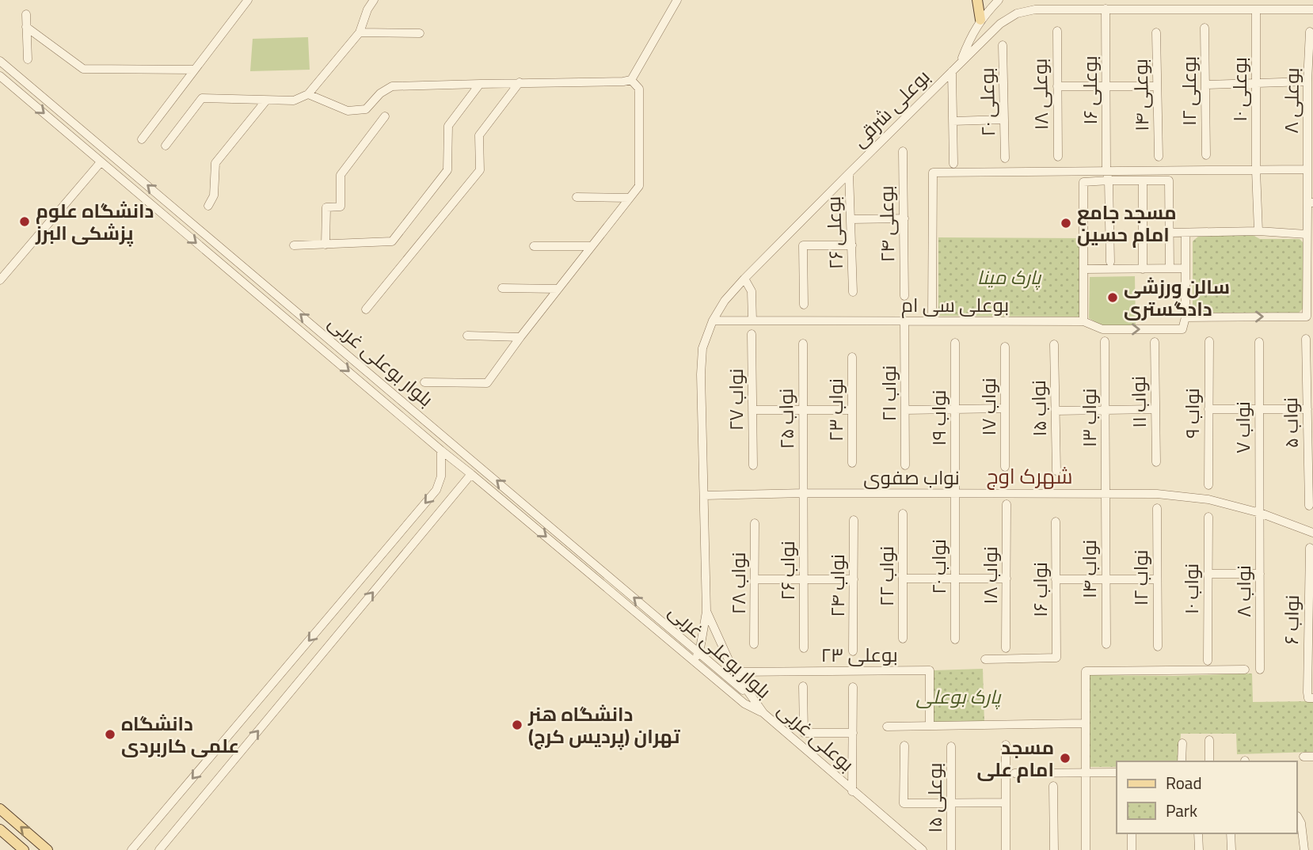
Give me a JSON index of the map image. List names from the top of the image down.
{
  "streets": {
    "street": [
      "بوعلی ۱۰",
      "بوعلی ۱۶",
      "بوعلی ۱۲",
      "بوعلی ۱۸",
      "بوعلی ۱۴",
      "بوعلی ۸",
      "بوعلی ۲۰",
      "بوعلی شرقی",
      "بوعلی ۲۴",
      "بوعلی ۲۶",
      "بوعلی سی ام",
      "بلوار بوعلی غربی",
      "نواب ۲۱",
      "نواب ۲۷",
      "نواب ۱۱",
      "نواب ۱۷",
      "نواب ۱۵",
      "نواب ۲۳",
      "نواب ۹",
      "نواب ۱۹",
      "نواب ۱۳",
      "نواب ۲۵",
      "نواب ۵",
      "نواب ۷",
      "نواب صفوی",
      "نواب ۲۰",
      "نواب ۱۴",
      "نواب ۲۶",
      "نواب ۱۸",
      "نواب ۲۲",
      "نواب ۱۲",
      "نواب ۲۸",
      "نواب ۲۴",
      "نواب ۱۰",
      "نواب ۱۶",
      "نواب ۸",
      "نواب ۶",
      "بوعلی ۲۳",
      "بوعلی غربی",
      "بوعلی ۱۵"
    ]
  },
  "crossings": [
    ["بوعلی ۱۰", "بوعلی شرقی"],
    ["بوعلی ۱۶", "بوعلی شرقی"],
    ["بوعلی ۸", "بوعلی سی ام"],
    ["بوعلی شرقی", "بوعلی ۲۶"],
    ["بوعلی شرقی", "بوعلی سی ام"],
    ["بوعلی شرقی", "نواب صفوی"],
    ["بوعلی شرقی", "بوعلی غربی"],
    ["بوعلی سی ام", "نواب ۲۱"],
    ["بلوار بوعلی غربی", "بوعلی غربی"],
    ["نواب ۱۹", "نواب صفوی"],
    ["نواب ۱۹", "نواب ۲۰"],
    ["نواب ۱۳", "نواب صفوی"],
    ["نواب ۱۳", "نواب ۱۴"],
    ["نواب ۲۵", "نواب صفوی"],
    ["نواب ۲۵", "نواب ۲۶"],
    ["نواب ۷", "نواب صفوی"],
    ["نواب ۷", "نواب ۸"],
    ["نواب صفوی", "نواب ۲۰"],
    ["نواب صفوی", "نواب ۱۴"],
    ["نواب صفوی", "نواب ۲۶"],
    ["نواب صفوی", "نواب ۸"],
    ["نواب صفوی", "بوعلی غربی"],
    ["بوعلی ۲۳", "بوعلی غربی"]
  ],
  "districts": ["شهرک اوج"],
  "parks": ["پارک مینا", "پارک بوعلی"],
  "places": [
    "دانشگاه علوم پزشکی البرز",
    "مسجد جامع امام حسین",
    "سالن ورزشی دادگستری",
    "دانشگاه هنر تهران (پردیس کرج)",
    "دانشگاه علمی کاربردی",
    "مسجد امام علی"
  ],
  "legend": ["Road", "Park"]
}
